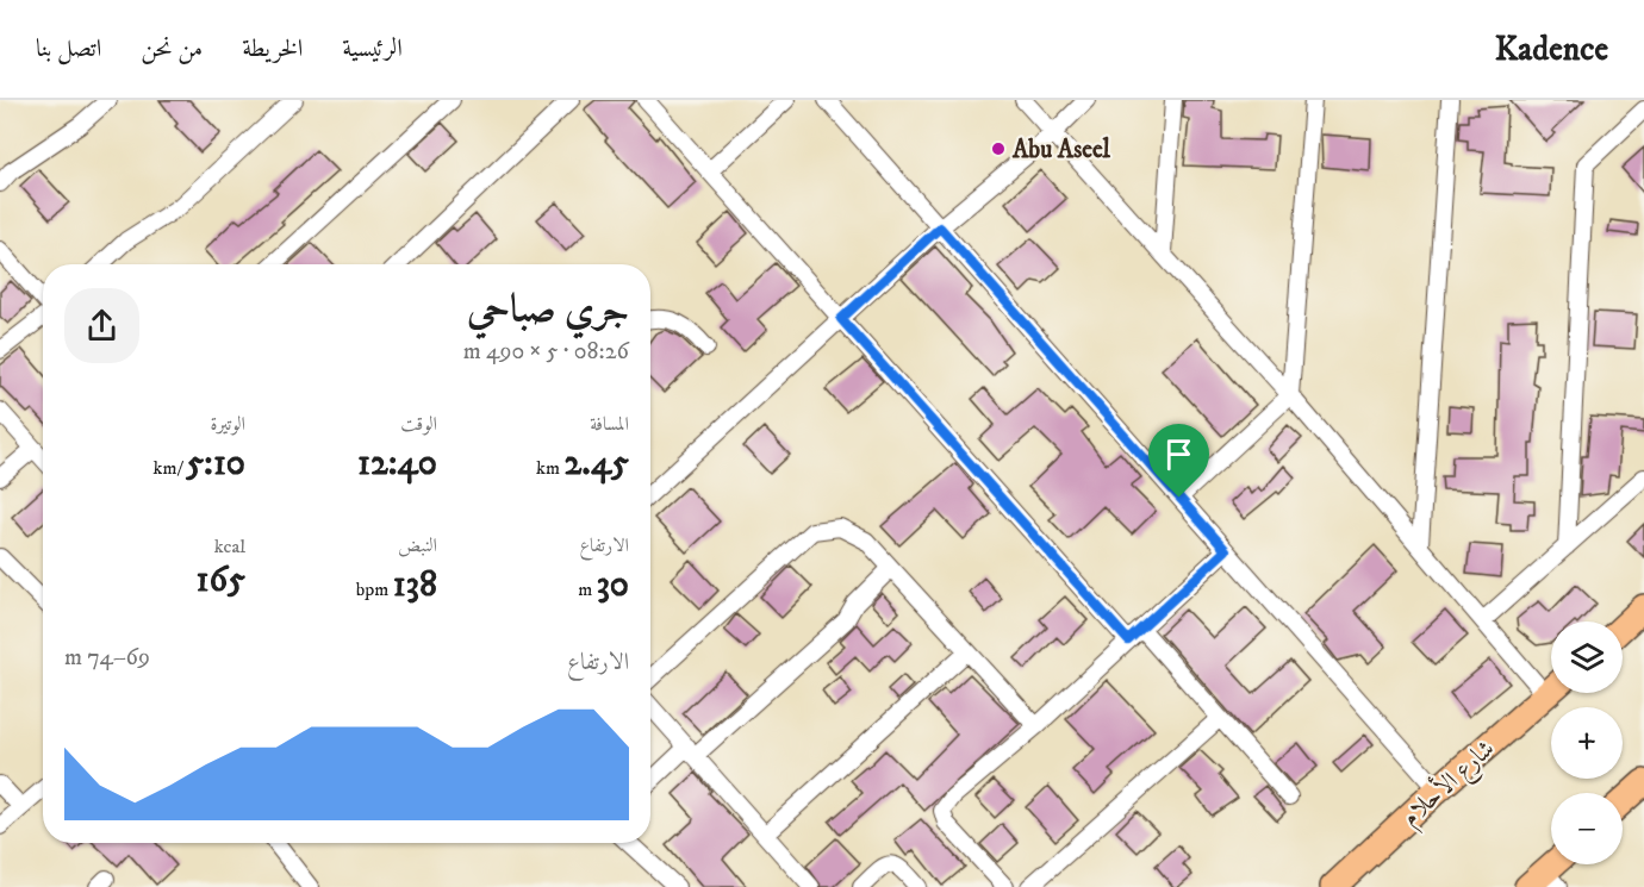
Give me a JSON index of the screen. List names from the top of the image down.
{
  "streets": {
    "main road": ["شارع الأحلام"]
  },
  "places": ["Abu Aseel"],
  "page": {
    "header": "Kadence",
    "nav": [
      "الرئيسية",
      "الخريطة",
      "من نحن",
      "اتصل بنا"
    ],
    "heading": ["جري صباحي", "08:26 · 5 × 490 m"],
    "stats": [
      ["المسافة", "2.45 km"],
      ["الوقت", "12:40"],
      ["الوتيرة", "5:10 /km"],
      ["الارتفاع", "30 m"],
      ["النبض", "138 bpm"],
      ["kcal", "165"]
    ],
    "map_buttons": ["+", "−"],
    "chart": ["الارتفاع", "69–74 m"]
  }
}
